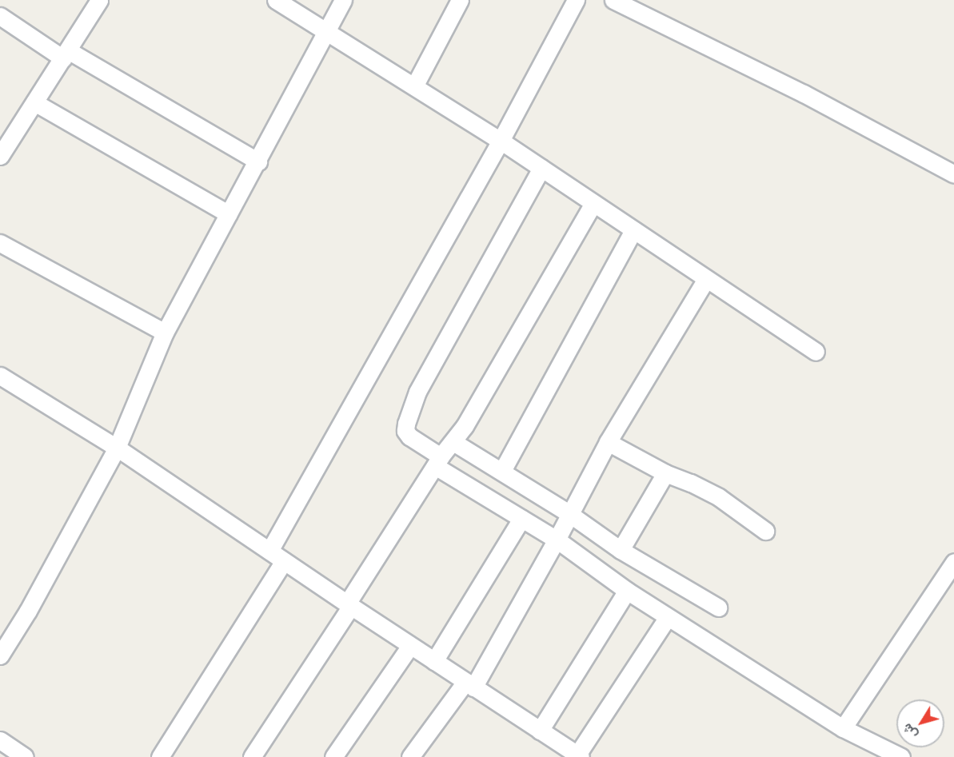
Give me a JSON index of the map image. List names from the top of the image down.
{
  "north": "bottom left"
}
